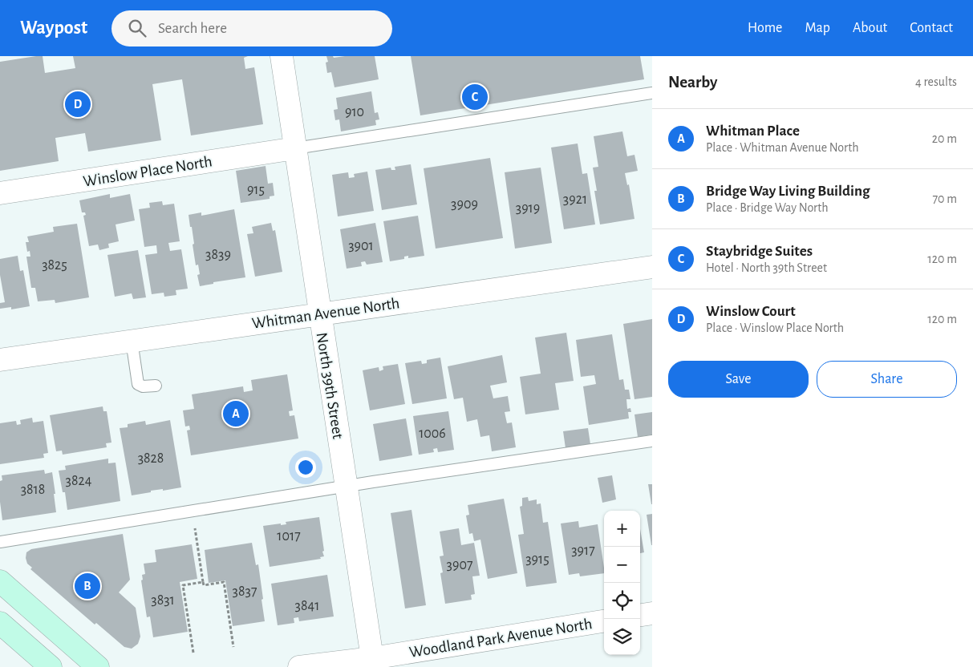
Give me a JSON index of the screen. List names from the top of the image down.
{
  "streets": {
    "street": [
      "Winslow Place North",
      "Whitman Avenue North",
      "North 39th Street",
      "Woodland Park Avenue North"
    ]
  },
  "crossings": [
    ["Winslow Place North", "North 39th Street"],
    ["Whitman Avenue North", "North 39th Street"],
    ["North 39th Street", "Woodland Park Avenue North"]
  ],
  "house_numbers": [
    "910",
    "915",
    "3921",
    "3909",
    "3919",
    "3901",
    "3839",
    "3825",
    "1006",
    "3828",
    "3824",
    "3818",
    "1017",
    "3917",
    "3915",
    "3907",
    "3837",
    "3831",
    "3841"
  ],
  "page": {
    "header": "Waypost",
    "search": "Search here",
    "nav": [
      "Home",
      "Map",
      "About",
      "Contact"
    ],
    "heading": ["Nearby", "4 results"],
    "pins": [
      "C",
      "D",
      "A",
      "B"
    ],
    "list": [
      {
        "mark": "A",
        "name": "Whitman Place",
        "note": "Place · Whitman Avenue North",
        "value": "20 m"
      },
      {
        "mark": "B",
        "name": "Bridge Way Living Building",
        "note": "Place · Bridge Way North",
        "value": "70 m"
      },
      {
        "mark": "C",
        "name": "Staybridge Suites",
        "note": "Hotel · North 39th Street",
        "value": "120 m"
      },
      {
        "mark": "D",
        "name": "Winslow Court",
        "note": "Place · Winslow Place North",
        "value": "120 m"
      }
    ],
    "buttons": ["Save", "Share"],
    "map_buttons": ["+", "−"]
  }
}
